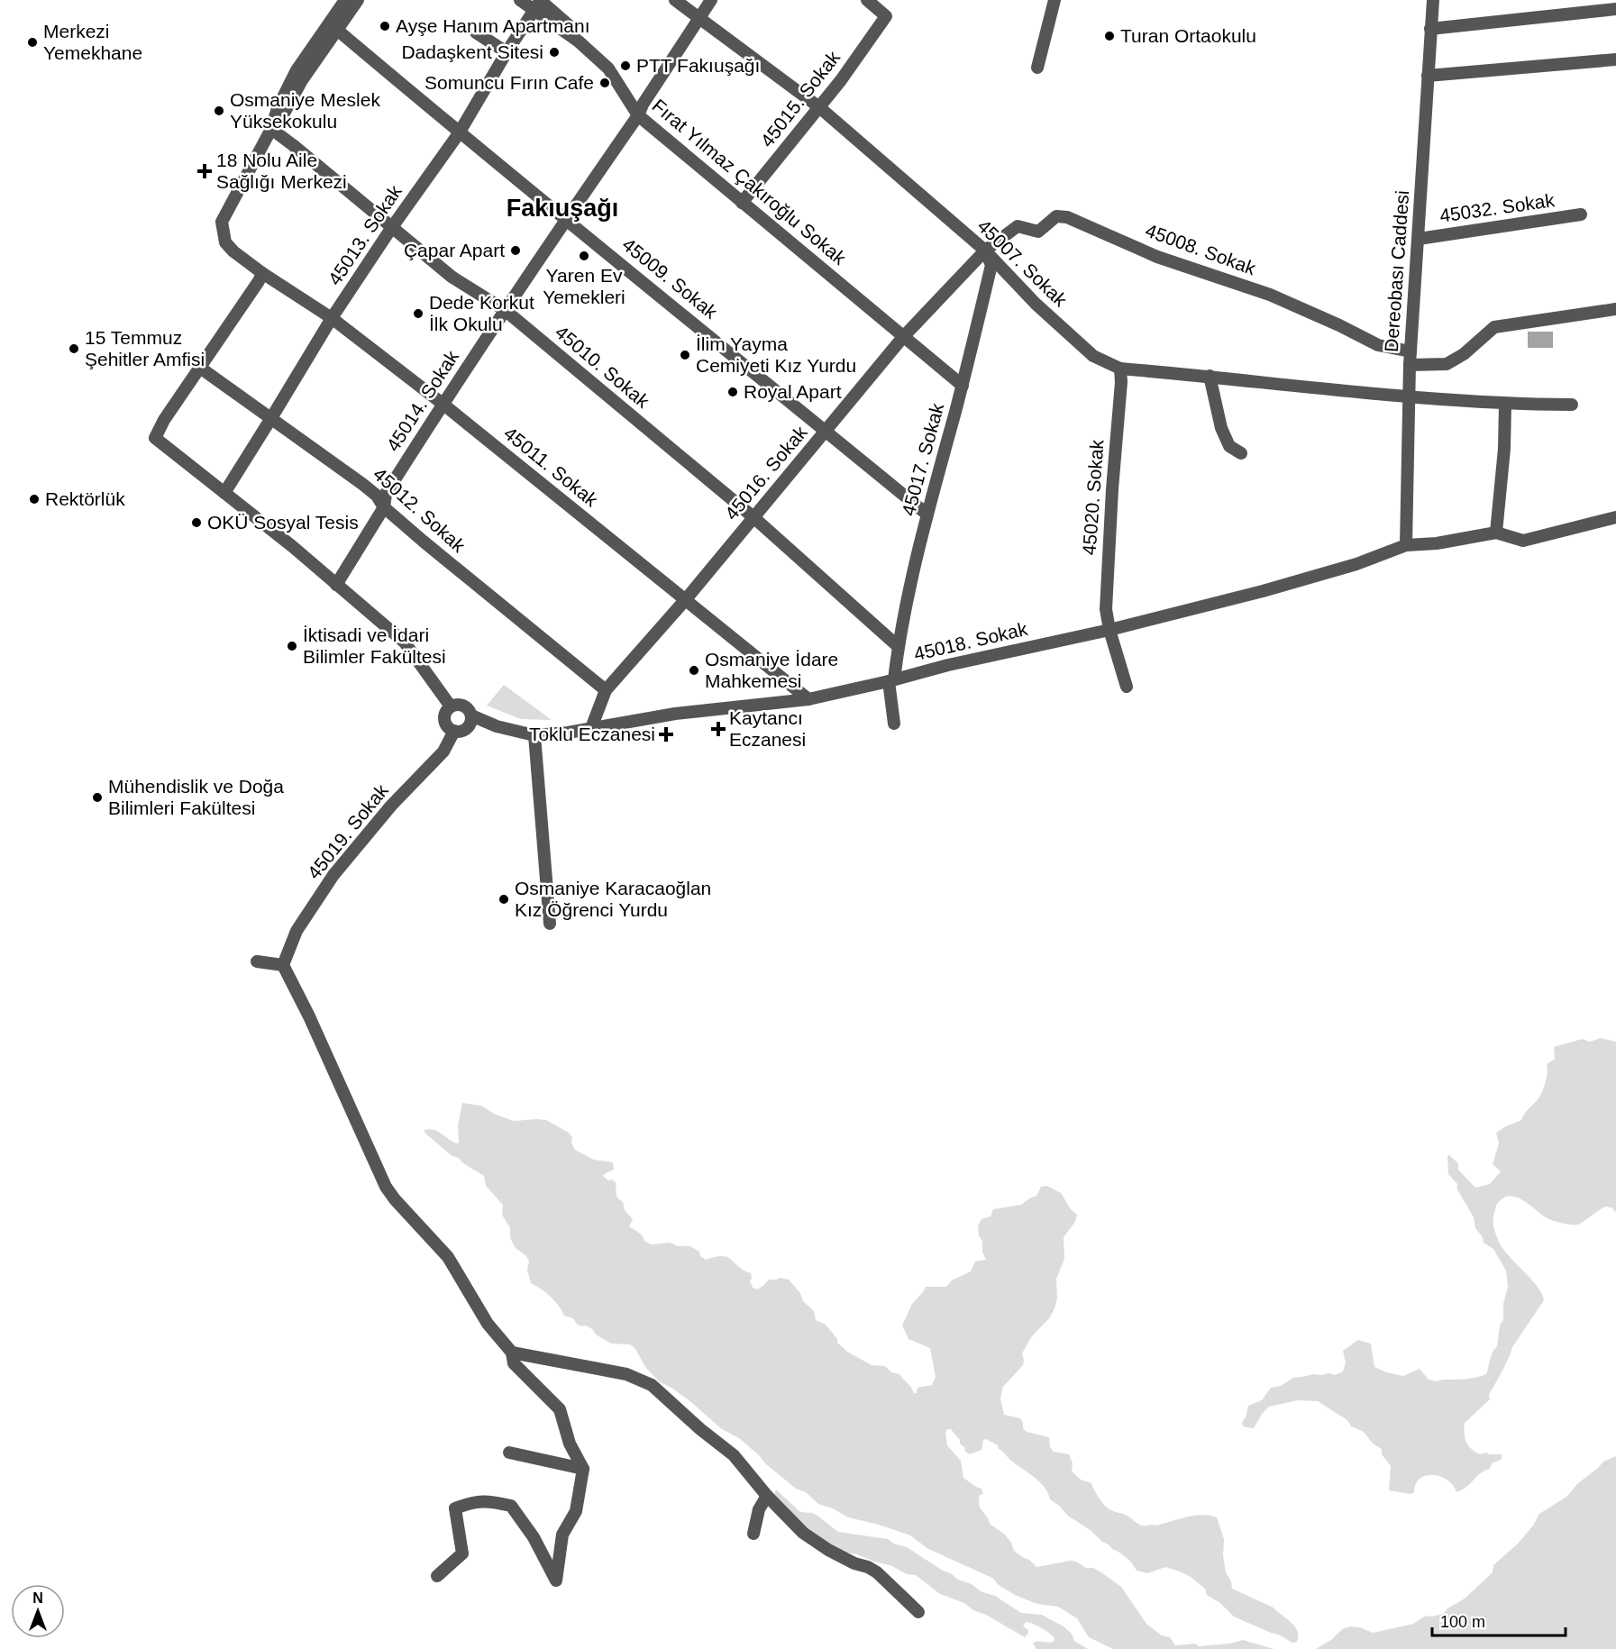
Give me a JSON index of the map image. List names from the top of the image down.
{
  "streets": {
    "street": [
      "45015. Sokak",
      "Fırat Yılmaz Çakıroğlu Sokak",
      "45032. Sokak",
      "45013. Sokak",
      "45008. Sokak",
      "45007. Sokak",
      "Dereobası Caddesi",
      "45009. Sokak",
      "45010. Sokak",
      "45014. Sokak",
      "45017. Sokak",
      "45011. Sokak",
      "45016. Sokak",
      "45020. Sokak",
      "45012. Sokak",
      "45018. Sokak",
      "45019. Sokak"
    ]
  },
  "crossings": [
    ["45015. Sokak", "Fırat Yılmaz Çakıroğlu Sokak"],
    ["45015. Sokak", "45007. Sokak"],
    ["Fırat Yılmaz Çakıroğlu Sokak", "45013. Sokak"],
    ["Fırat Yılmaz Çakıroğlu Sokak", "45014. Sokak"],
    ["Fırat Yılmaz Çakıroğlu Sokak", "45017. Sokak"],
    ["Fırat Yılmaz Çakıroğlu Sokak", "45016. Sokak"],
    ["45032. Sokak", "Dereobası Caddesi"],
    ["45013. Sokak", "45009. Sokak"],
    ["45013. Sokak", "45010. Sokak"],
    ["45013. Sokak", "45011. Sokak"],
    ["45013. Sokak", "45012. Sokak"],
    ["45008. Sokak", "45007. Sokak"],
    ["45008. Sokak", "Dereobası Caddesi"],
    ["45008. Sokak", "45017. Sokak"],
    ["45008. Sokak", "45016. Sokak"],
    ["45007. Sokak", "Dereobası Caddesi"],
    ["45007. Sokak", "45014. Sokak"],
    ["45007. Sokak", "45017. Sokak"],
    ["45007. Sokak", "45016. Sokak"],
    ["45007. Sokak", "45020. Sokak"],
    ["Dereobası Caddesi", "45018. Sokak"],
    ["45009. Sokak", "45014. Sokak"],
    ["45009. Sokak", "45017. Sokak"],
    ["45009. Sokak", "45016. Sokak"],
    ["45010. Sokak", "45014. Sokak"],
    ["45010. Sokak", "45017. Sokak"],
    ["45010. Sokak", "45011. Sokak"],
    ["45010. Sokak", "45016. Sokak"],
    ["45014. Sokak", "45011. Sokak"],
    ["45014. Sokak", "45012. Sokak"],
    ["45017. Sokak", "45016. Sokak"],
    ["45017. Sokak", "45018. Sokak"],
    ["45011. Sokak", "45016. Sokak"],
    ["45011. Sokak", "45018. Sokak"],
    ["45016. Sokak", "45012. Sokak"],
    ["45016. Sokak", "45018. Sokak"],
    ["45020. Sokak", "45018. Sokak"],
    ["45018. Sokak", "45019. Sokak"]
  ],
  "districts": ["Fakıuşağı"],
  "places": {
    "other": [
      "Ayşe Hanım Apartmanı",
      "Turan Ortaokulu",
      "Merkezi Yemekhane",
      "Dadaşkent Sitesi",
      "PTT Fakıuşağı",
      "Somuncu Fırın Cafe",
      "Osmaniye Meslek Yüksekokulu",
      "Çapar Apart",
      "Yaren Ev Yemekleri",
      "Dede Korkut İlk Okulu",
      "15 Temmuz Şehitler Amfisi",
      "İlim Yayma Cemiyeti Kız Yurdu",
      "Royal Apart",
      "Rektörlük",
      "OKÜ Sosyal Tesis",
      "İktisadi ve İdari Bilimler Fakültesi",
      "Osmaniye İdare Mahkemesi",
      "Mühendislik ve Doğa Bilimleri Fakültesi",
      "Osmaniye Karacaoğlan Kız Öğrenci Yurdu"
    ],
    "health": ["18 Nolu Aile Sağlığı Merkezi", "Kaytancı Eczanesi", "Toklu Eczanesi"]
  },
  "scale_bar": "100 m",
  "north": "top"
}
